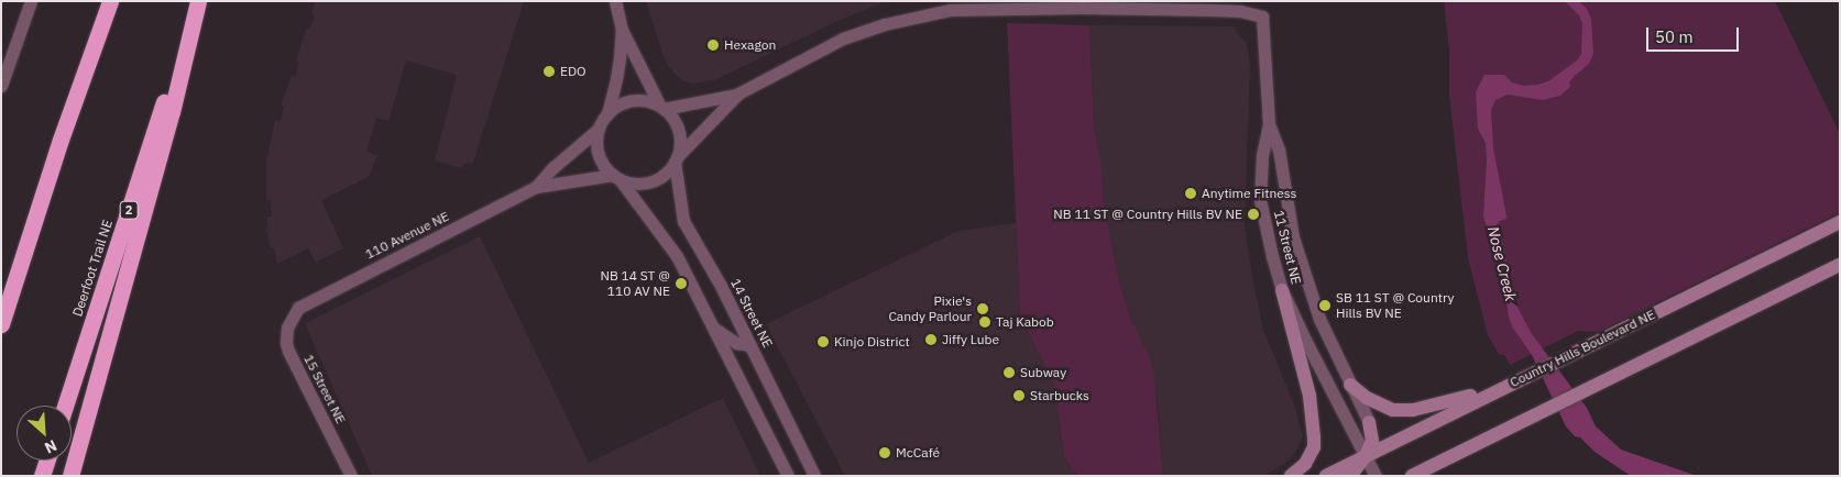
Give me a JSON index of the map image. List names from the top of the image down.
{
  "streets": {
    "highway": ["2", "Deerfoot Trail NE"],
    "main road": ["Country Hills Boulevard NE"],
    "street": [
      "110 Avenue NE",
      "11 Street NE",
      "14 Street NE",
      "15 Street NE"
    ]
  },
  "crossings": [
    ["110 Avenue NE", "14 Street NE"],
    ["110 Avenue NE", "15 Street NE"],
    ["11 Street NE", "Country Hills Boulevard NE"]
  ],
  "water": ["Nose Creek"],
  "places": [
    "Hexagon",
    "EDO",
    "Anytime Fitness",
    "NB 11 ST @ Country Hills BV NE",
    "NB 14 ST @ 110 AV NE",
    "SB 11 ST @ Country Hills BV NE",
    "Pixie's Candy Parlour",
    "Taj Kabob",
    "Jiffy Lube",
    "Kinjo District",
    "Subway",
    "Starbucks",
    "McCafé"
  ],
  "scale_bar": "50 m",
  "north": "bottom right"
}
